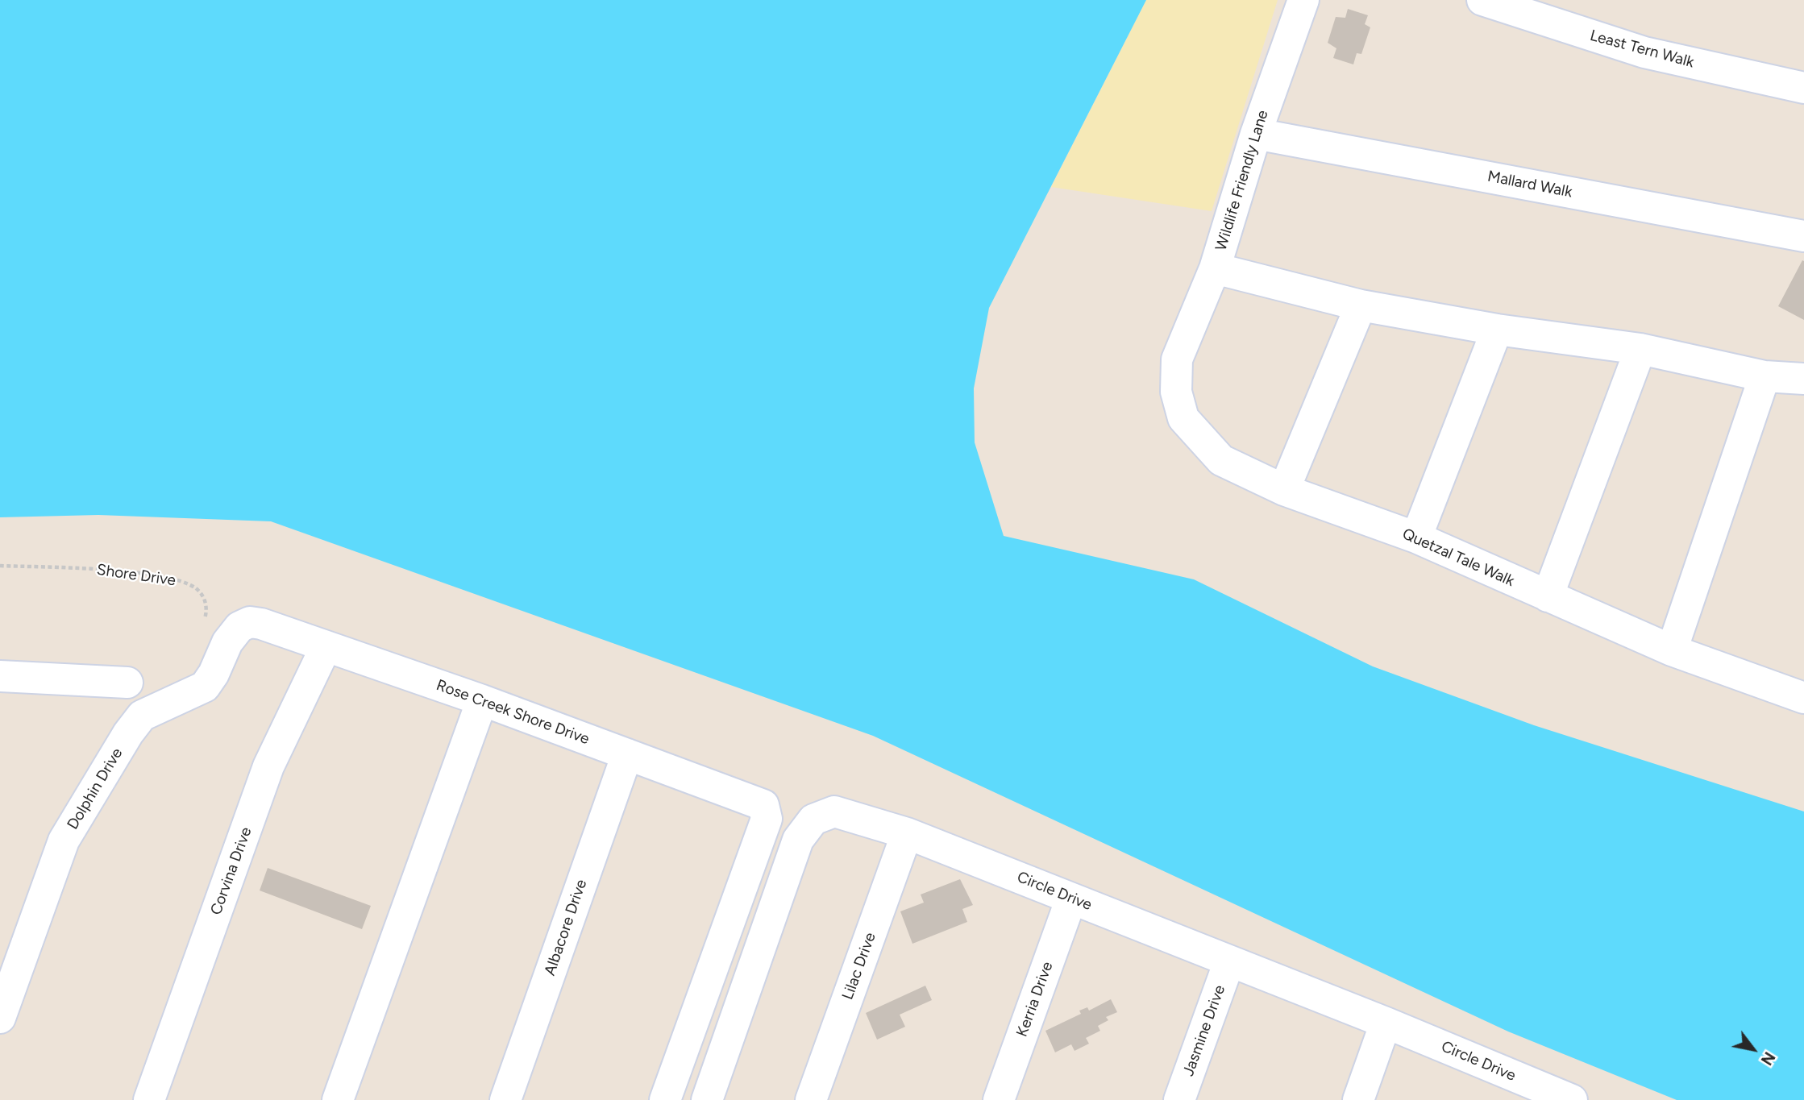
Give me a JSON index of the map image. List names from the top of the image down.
{
  "streets": {
    "street": [
      "Least Tern Walk",
      "Wildlife Friendly Lane",
      "Mallard Walk",
      "Quetzal Tale Walk",
      "Rose Creek Shore Drive",
      "Dolphin Drive",
      "Corvina Drive",
      "Circle Drive",
      "Albacore Drive",
      "Lilac Drive",
      "Kerria Drive",
      "Jasmine Drive"
    ],
    "path": ["Shore Drive"]
  },
  "crossings": [
    ["Wildlife Friendly Lane", "Mallard Walk"],
    ["Wildlife Friendly Lane", "Quetzal Tale Walk"],
    ["Rose Creek Shore Drive", "Dolphin Drive"],
    ["Rose Creek Shore Drive", "Corvina Drive"],
    ["Rose Creek Shore Drive", "Albacore Drive"],
    ["Circle Drive", "Lilac Drive"],
    ["Circle Drive", "Kerria Drive"],
    ["Circle Drive", "Jasmine Drive"]
  ],
  "north": "bottom right"
}
